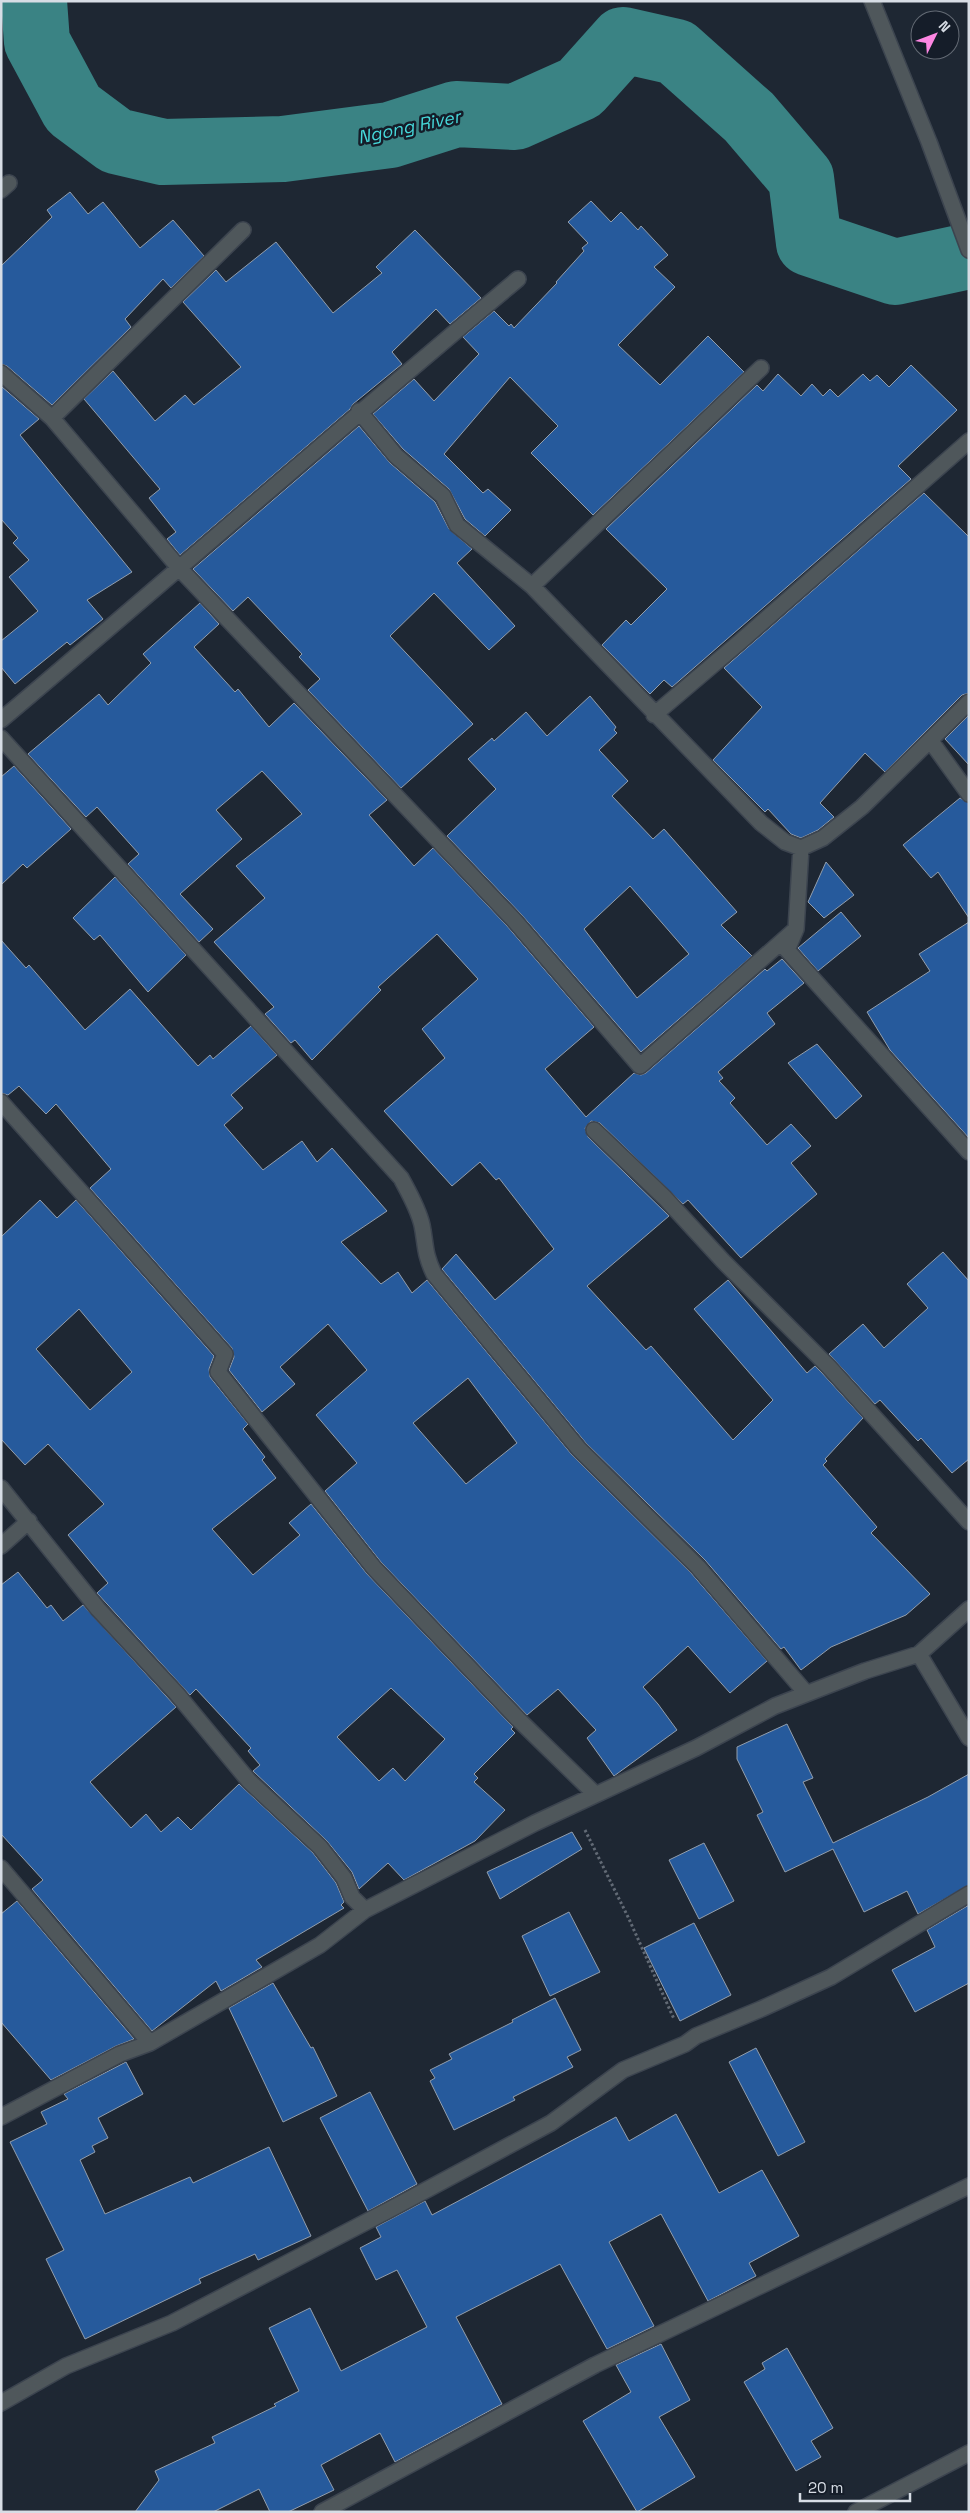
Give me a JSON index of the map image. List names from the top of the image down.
{
  "water": ["Ngong River"],
  "scale_bar": "20 m",
  "north": "top right"
}
